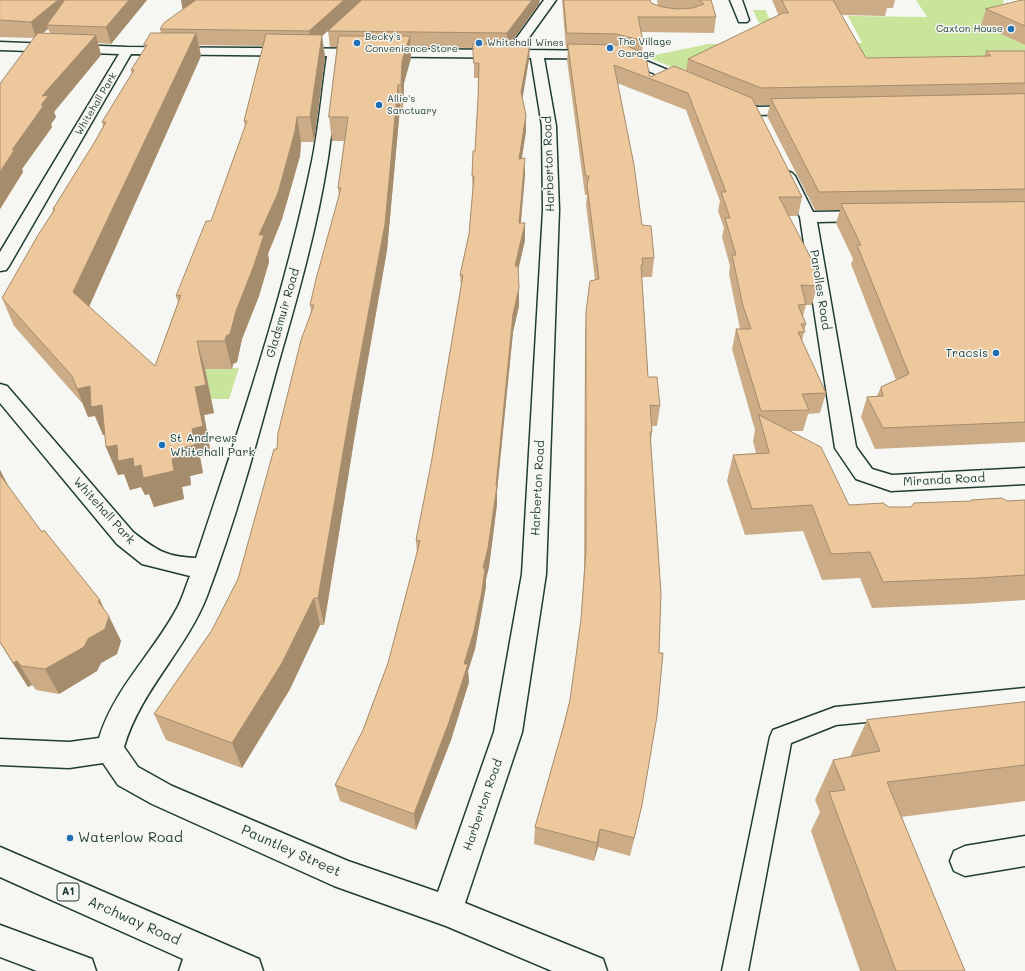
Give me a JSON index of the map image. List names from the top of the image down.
{
  "streets": {
    "main road": [
      "Whitehall Park",
      "Harberton Road",
      "Parolles Road",
      "Gladsmuir Road",
      "Miranda Road",
      "Pauntley Street",
      "A1",
      "Archway Road"
    ]
  },
  "crossings": [
    ["Whitehall Park", "Gladsmuir Road"],
    ["Harberton Road", "Pauntley Street"],
    ["Parolles Road", "Miranda Road"]
  ],
  "places": [
    "Caxton House",
    "Becky's Convenience Store",
    "Whitehall Wines",
    "The Village Garage",
    "Allie's Sanctuary",
    "Tracsis",
    "St Andrews Whitehall Park",
    "Waterlow Road"
  ]
}
